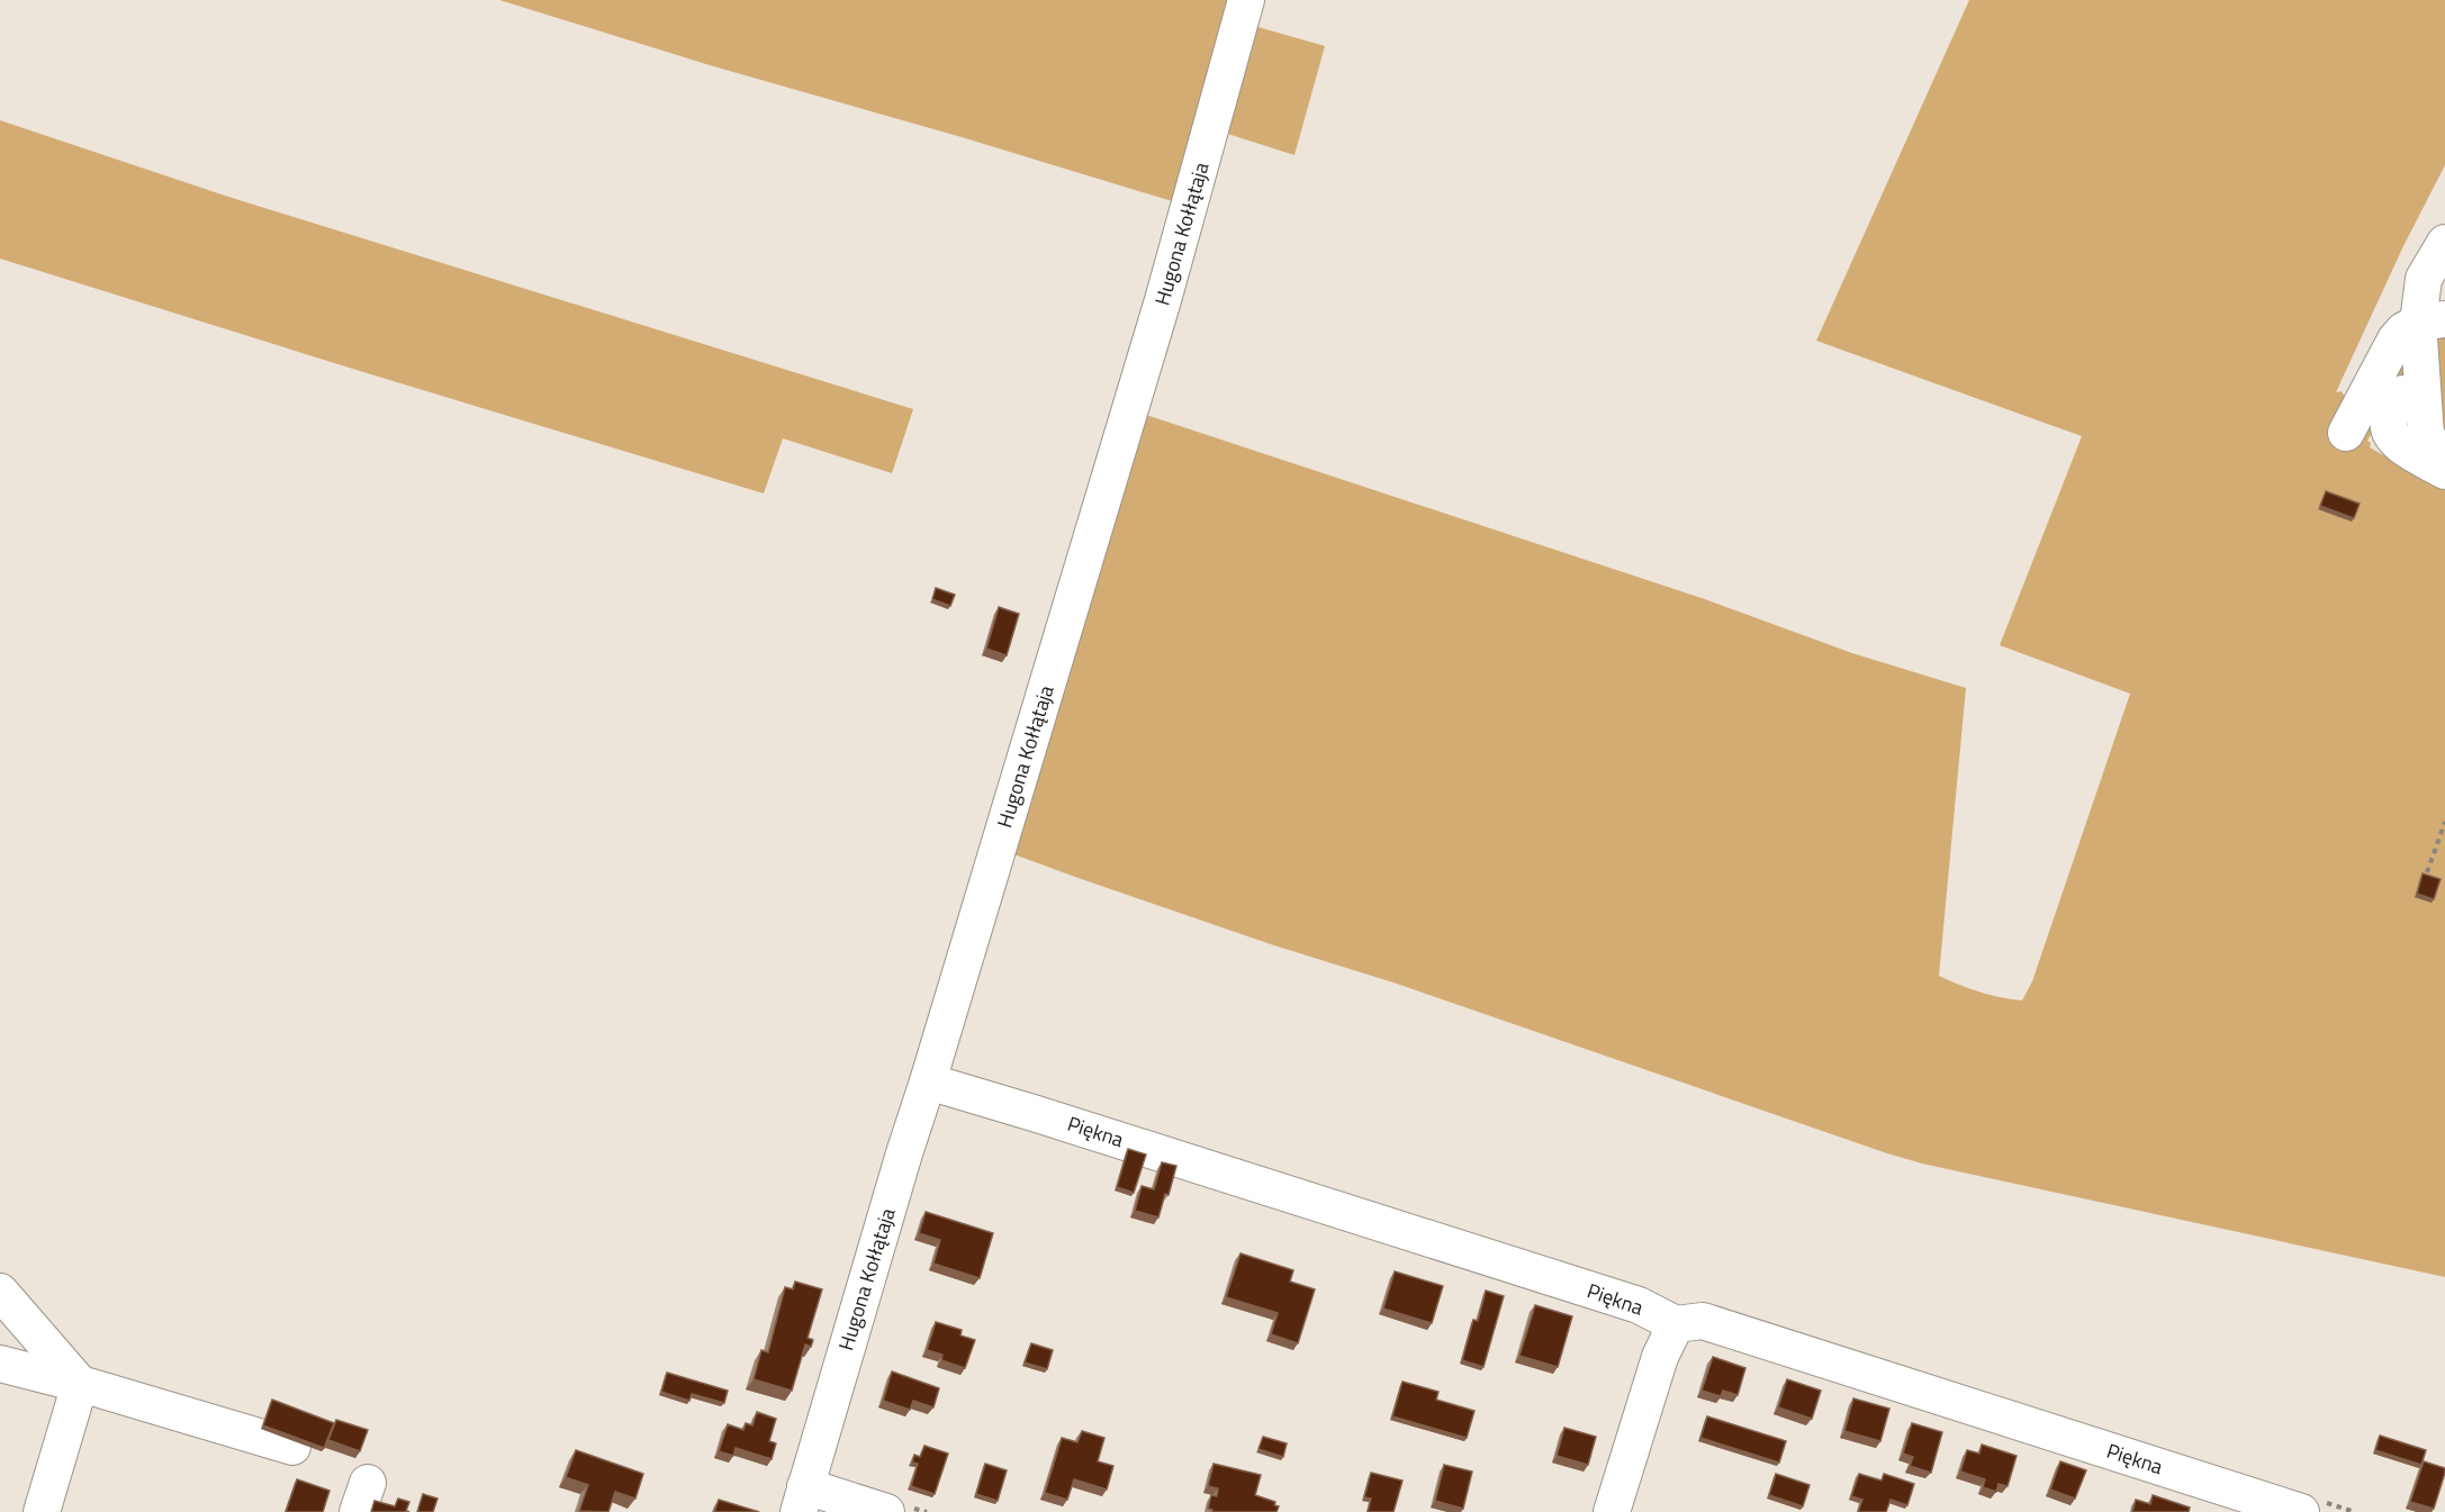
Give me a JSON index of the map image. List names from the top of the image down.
{
  "streets": {
    "street": ["Hugona Kołłątaja", "Piękna"]
  },
  "crossings": [
    ["Hugona Kołłątaja", "Piękna"]
  ]
}
